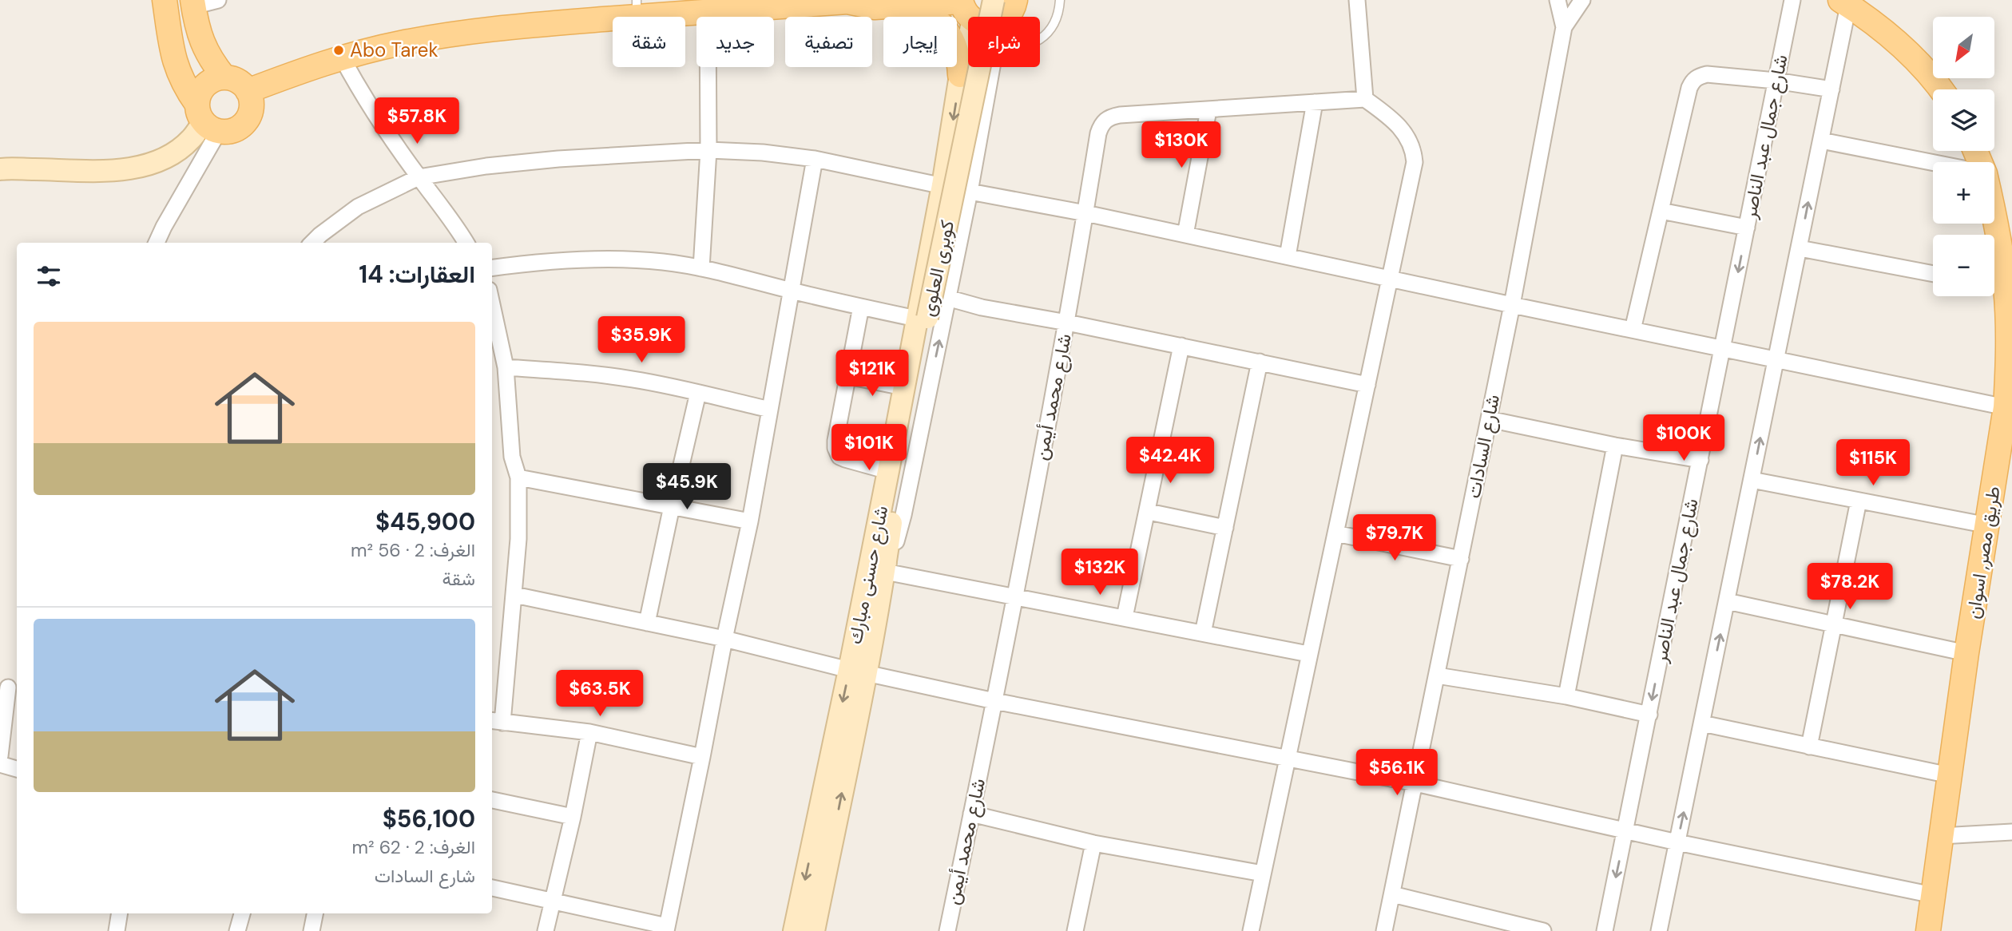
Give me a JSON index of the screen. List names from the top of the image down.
{
  "streets": {
    "main road": ["كوبرى العلوى", "طريق مصر, اسوان", "شارع حسنى مبارك"],
    "street": ["شارع جمال عبد الناصر", "شارع محمد أيمن", "شارع السادات"]
  },
  "crossings": [
    ["كوبرى العلوى", "شارع حسنى مبارك"]
  ],
  "places": ["Abo Tarek"],
  "north": "bottom left",
  "page": {
    "map_buttons": ["+", "−"],
    "chip": [
      "شراء",
      "إيجار",
      "تصفية",
      "جديد",
      "شقة"
    ],
    "price": [
      "$57.8K",
      "$130K",
      "$35.9K",
      "$121K",
      "$100K",
      "$101K",
      "$42.4K",
      "$115K",
      "$45.9K",
      "$79.7K",
      "$132K",
      "$78.2K",
      "$63.5K",
      "$56.1K"
    ],
    "heading": "العقارات: 14",
    "list": [
      {
        "name": "$45,900",
        "note": "الغرف: 2 · 56 m² · شقة"
      },
      {
        "name": "$56,100",
        "note": "الغرف: 2 · 62 m² · شارع السادات"
      }
    ]
  }
}
